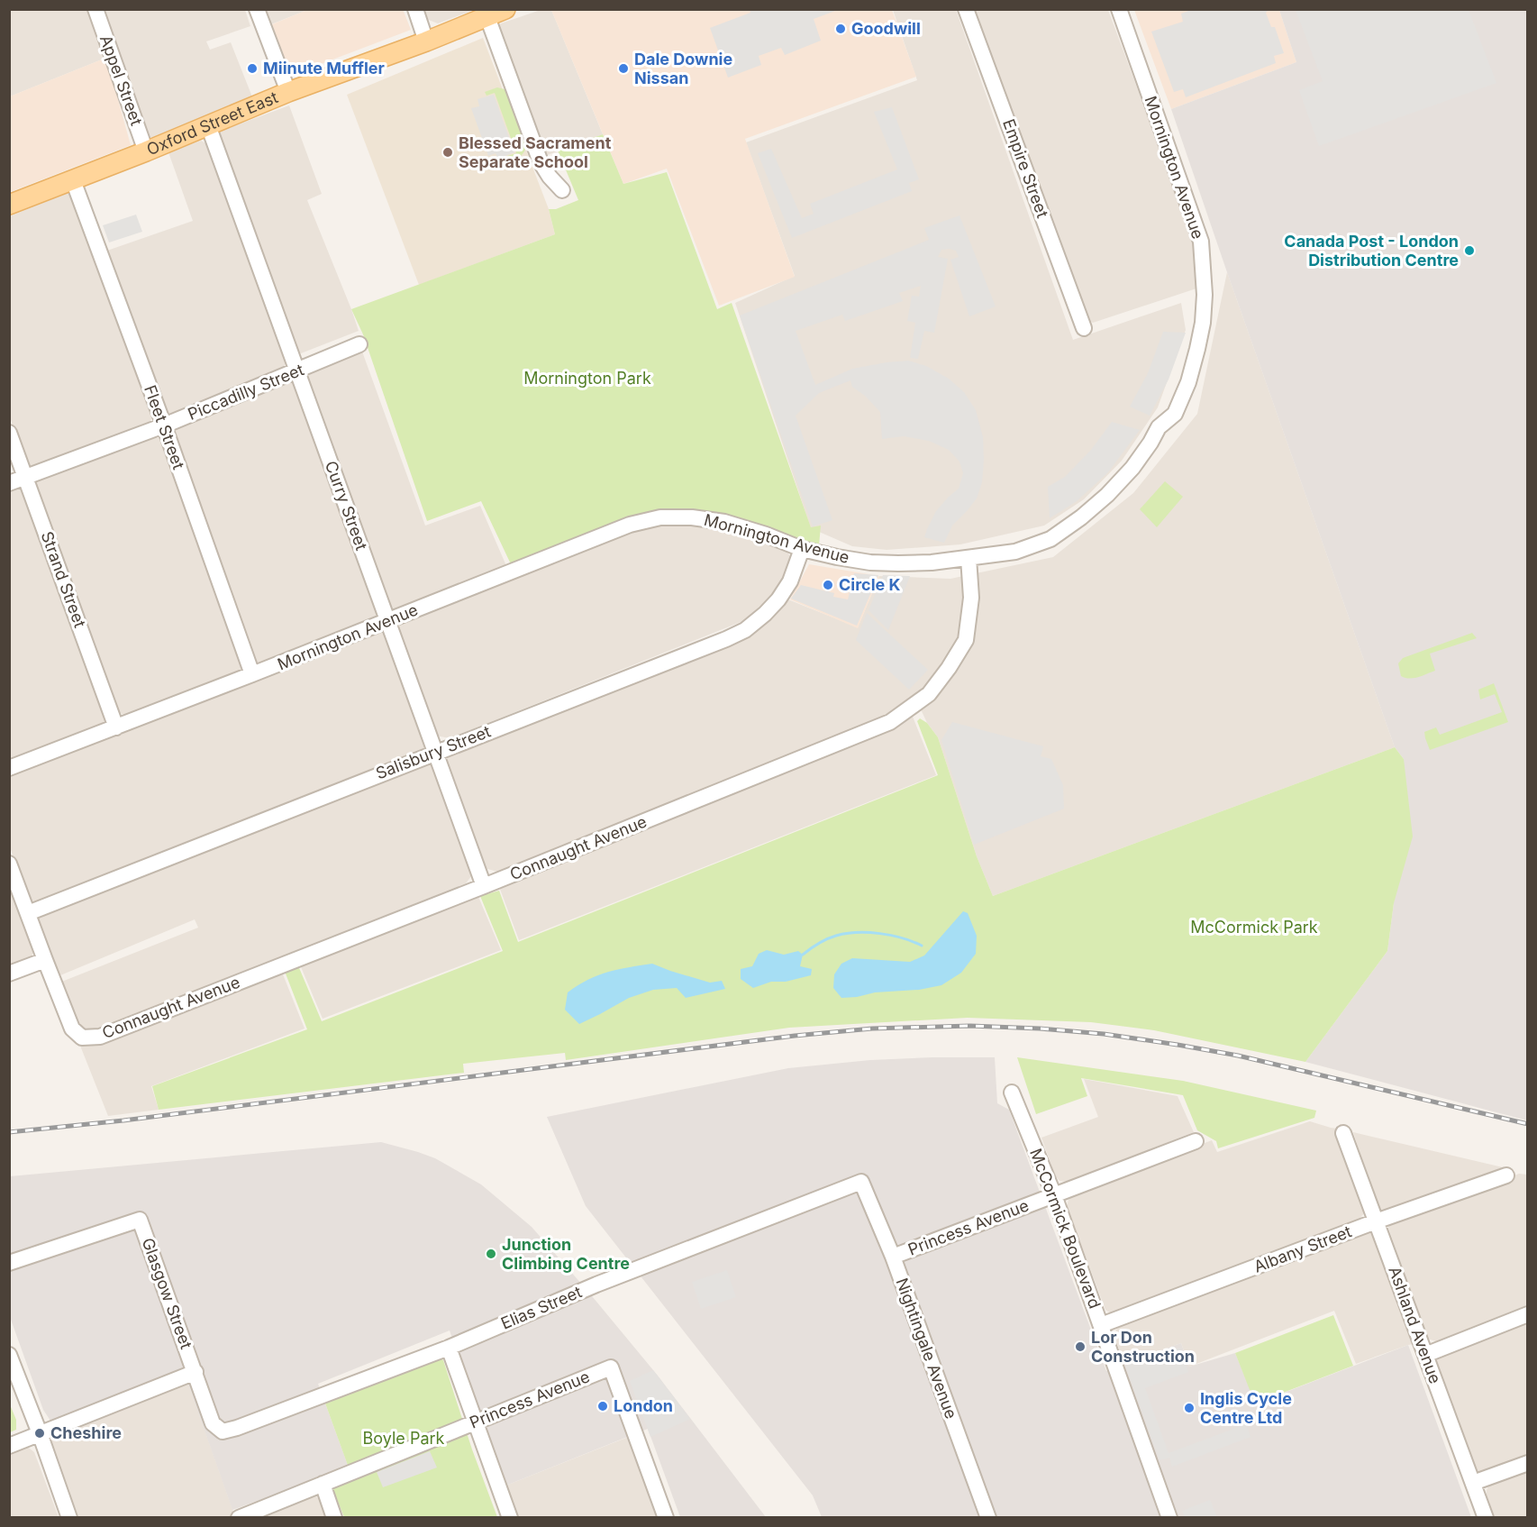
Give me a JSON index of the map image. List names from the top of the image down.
{
  "streets": {
    "main road": ["Oxford Street East"],
    "street": [
      "Appel Street",
      "Mornington Avenue",
      "Empire Street",
      "Piccadilly Street",
      "Fleet Street",
      "Curry Street",
      "Strand Street",
      "Salisbury Street",
      "Connaught Avenue",
      "Princess Avenue",
      "McCormick Boulevard",
      "Albany Street",
      "Glasgow Street",
      "Elias Street",
      "Ashland Avenue",
      "Nightingale Avenue"
    ]
  },
  "crossings": [
    ["Appel Street", "Oxford Street East"],
    ["Oxford Street East", "Fleet Street"],
    ["Oxford Street East", "Curry Street"],
    ["Mornington Avenue", "Fleet Street"],
    ["Mornington Avenue", "Curry Street"],
    ["Mornington Avenue", "Strand Street"],
    ["Mornington Avenue", "Salisbury Street"],
    ["Mornington Avenue", "Connaught Avenue"],
    ["Piccadilly Street", "Fleet Street"],
    ["Piccadilly Street", "Curry Street"],
    ["Piccadilly Street", "Strand Street"],
    ["Curry Street", "Salisbury Street"],
    ["Curry Street", "Connaught Avenue"],
    ["Princess Avenue", "McCormick Boulevard"],
    ["Princess Avenue", "Nightingale Avenue"],
    ["McCormick Boulevard", "Albany Street"],
    ["Albany Street", "Ashland Avenue"],
    ["Glasgow Street", "Elias Street"],
    ["Elias Street", "Nightingale Avenue"]
  ],
  "parks": ["Mornington Park", "McCormick Park", "Boyle Park"],
  "places": [
    "Goodwill",
    "Miinute Muffler",
    "Dale Downie Nissan",
    "Blessed Sacrament Separate School",
    "Canada Post - London Distribution Centre",
    "Circle K",
    "Junction Climbing Centre",
    "Lor Don Construction",
    "London",
    "Inglis Cycle Centre Ltd",
    "Cheshire"
  ]
}
